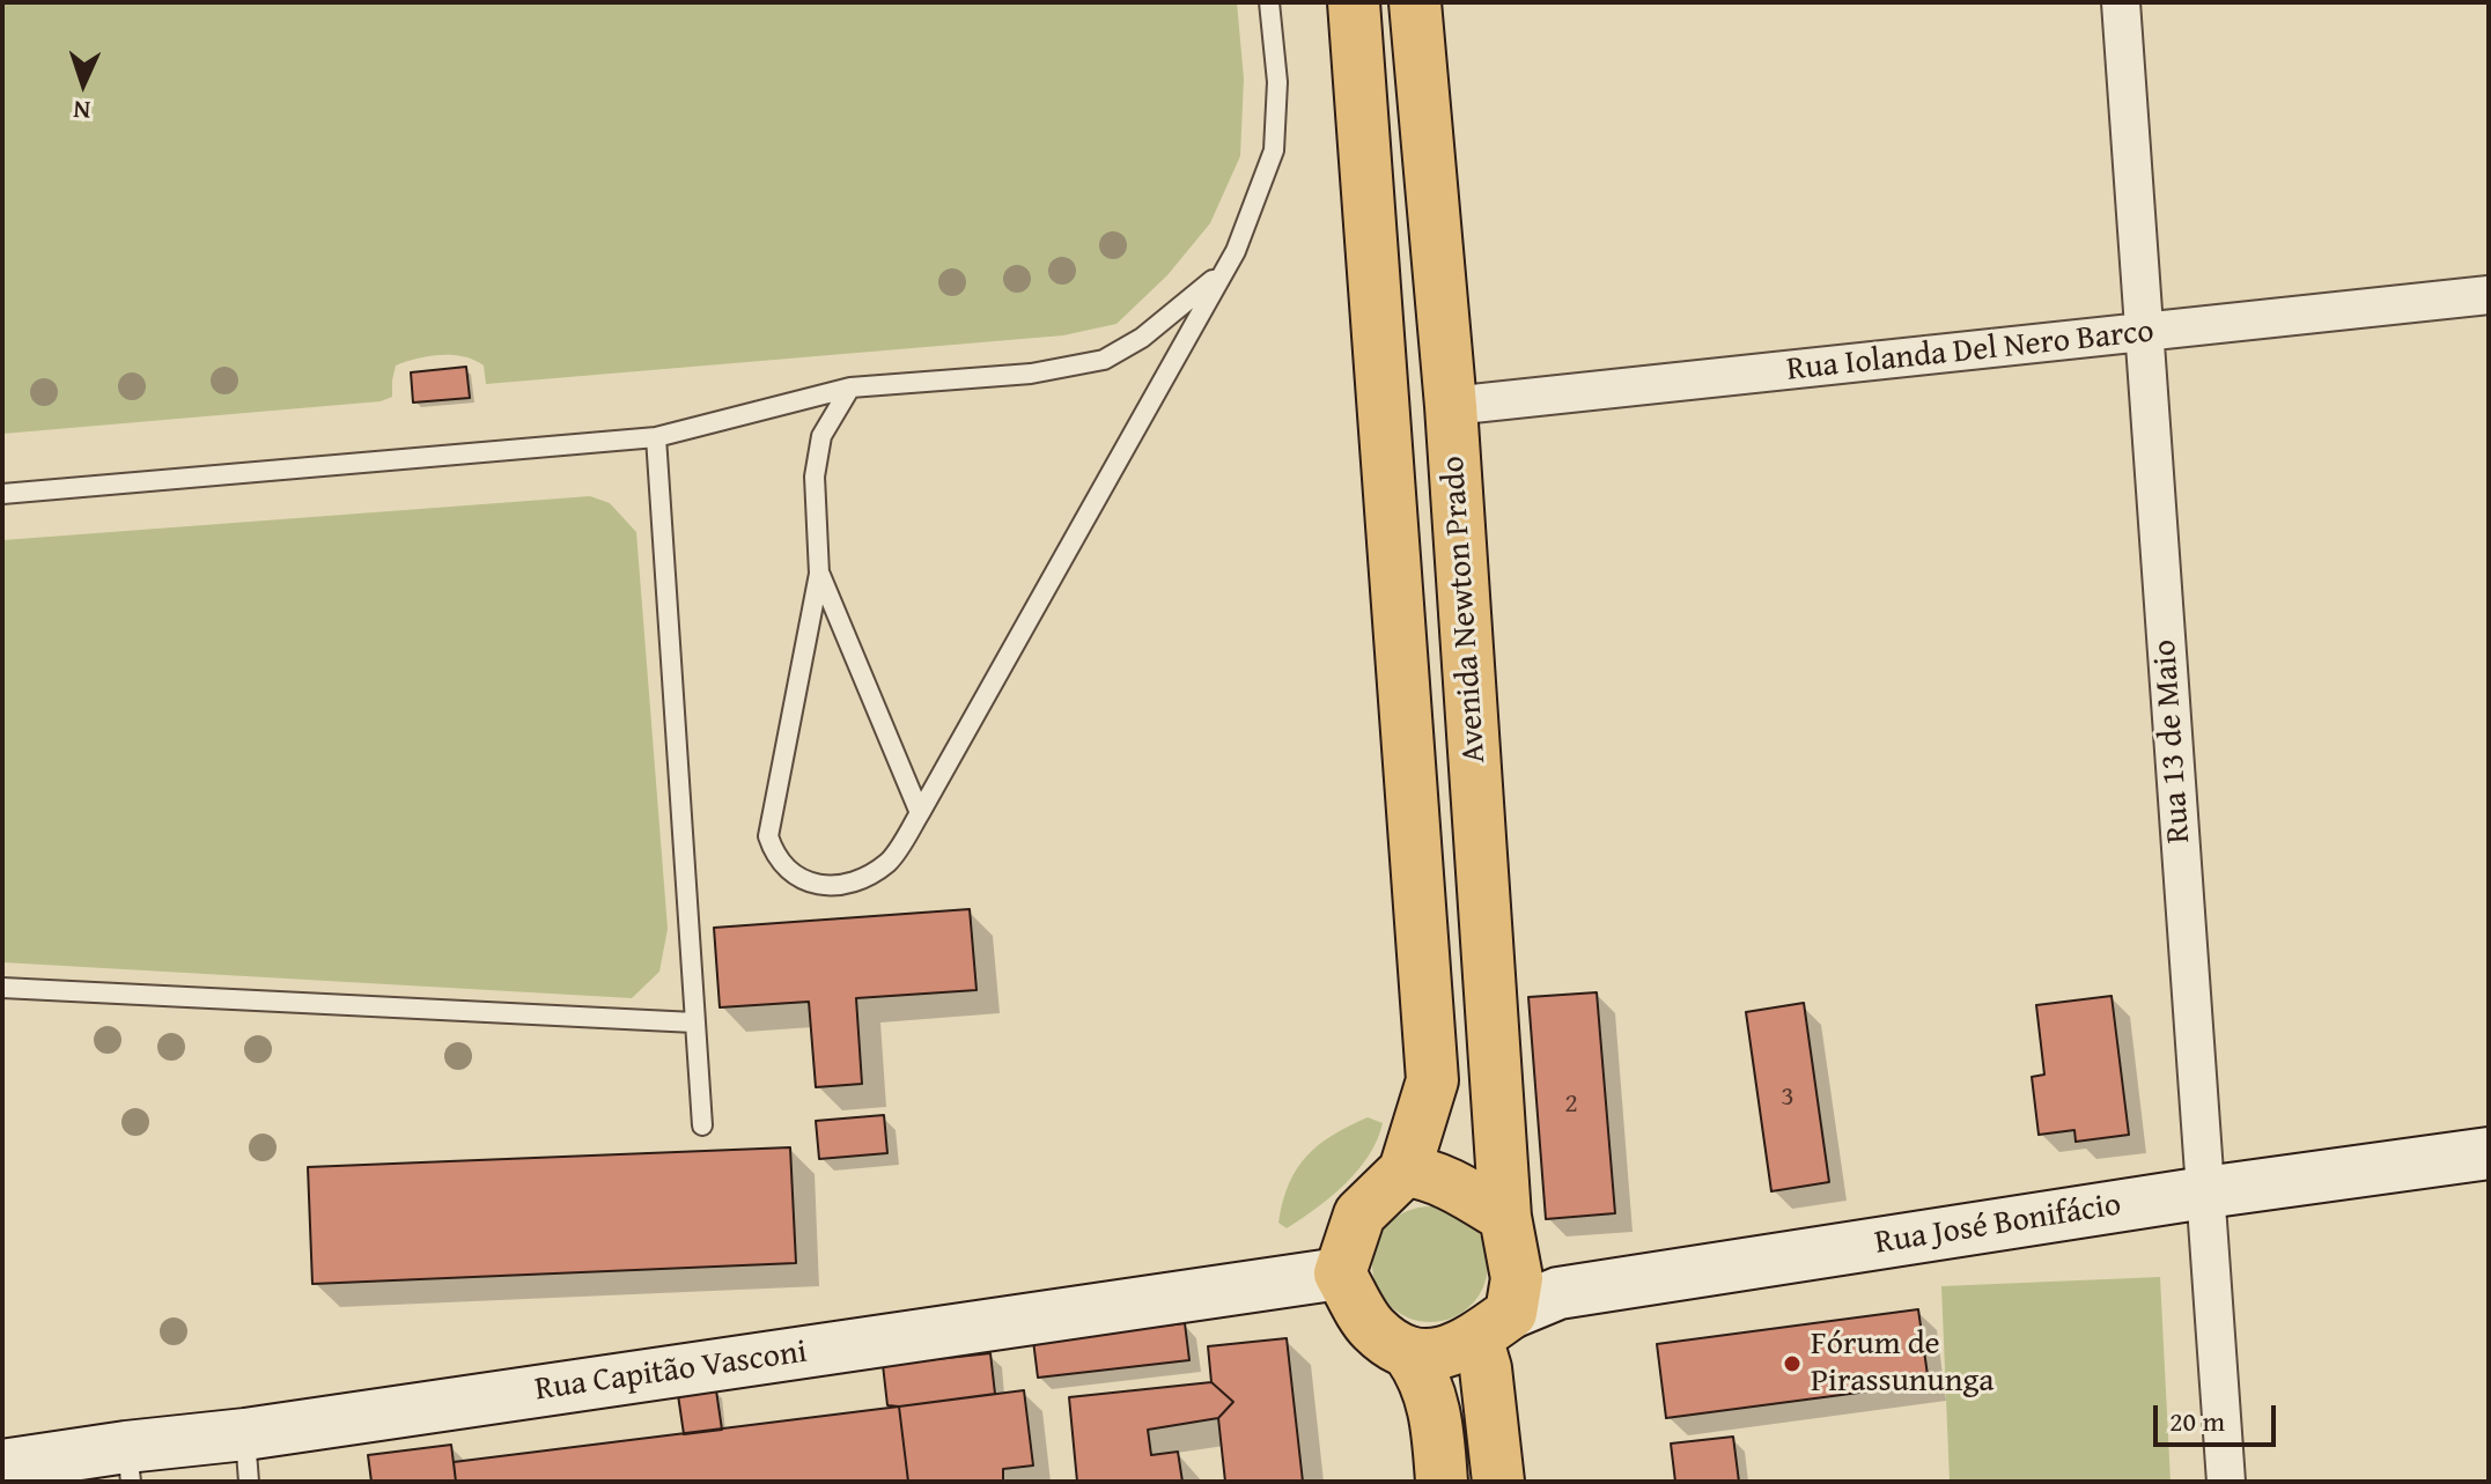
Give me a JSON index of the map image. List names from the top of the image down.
{
  "streets": {
    "main road": ["Avenida Newton Prado"],
    "street": [
      "Rua Iolanda Del Nero Barco",
      "Rua 13 de Maio",
      "Rua José Bonifácio",
      "Rua Capitão Vasconi"
    ]
  },
  "crossings": [
    ["Rua Iolanda Del Nero Barco", "Avenida Newton Prado"],
    ["Rua Iolanda Del Nero Barco", "Rua 13 de Maio"],
    ["Avenida Newton Prado", "Rua José Bonifácio"],
    ["Avenida Newton Prado", "Rua Capitão Vasconi"],
    ["Rua 13 de Maio", "Rua José Bonifácio"],
    ["Rua José Bonifácio", "Rua Capitão Vasconi"]
  ],
  "places": ["Fórum de Pirassununga"],
  "house_numbers": ["3", "2"],
  "scale_bar": "20 m",
  "north": "bottom"
}
